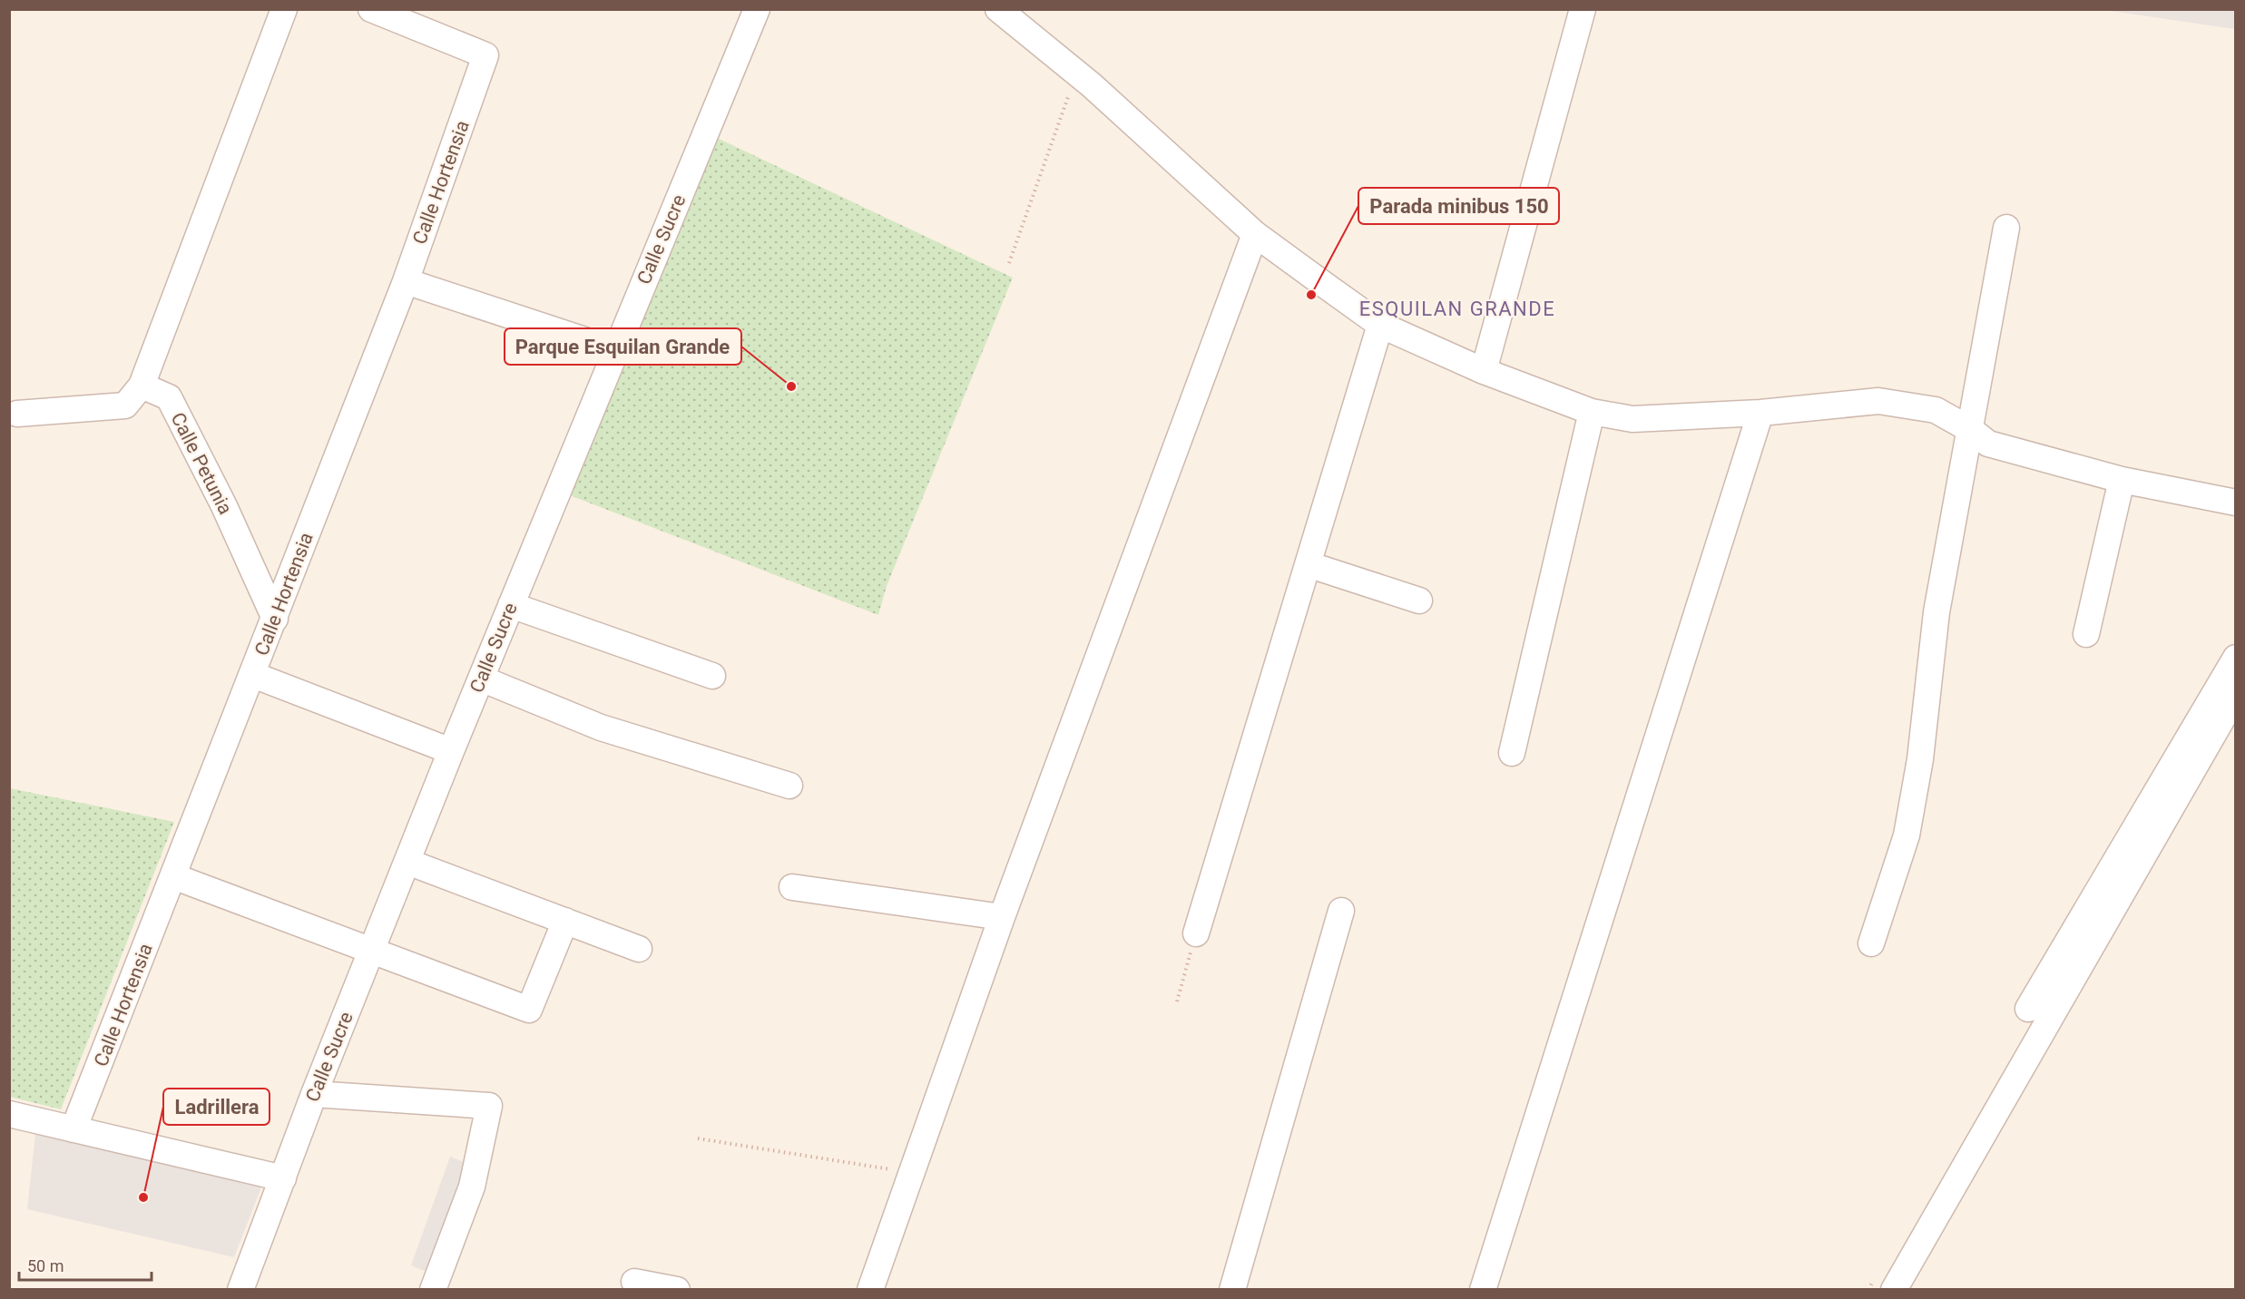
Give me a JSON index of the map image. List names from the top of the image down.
{
  "streets": {
    "street": ["Calle Hortensia", "Calle Sucre", "Calle Petunia"]
  },
  "crossings": [
    ["Calle Hortensia", "Calle Petunia"]
  ],
  "districts": ["ESQUILAN GRANDE"],
  "places": ["Parada minibus 150", "Parque Esquilan Grande", "Ladrillera"],
  "scale_bar": "50 m"
}
